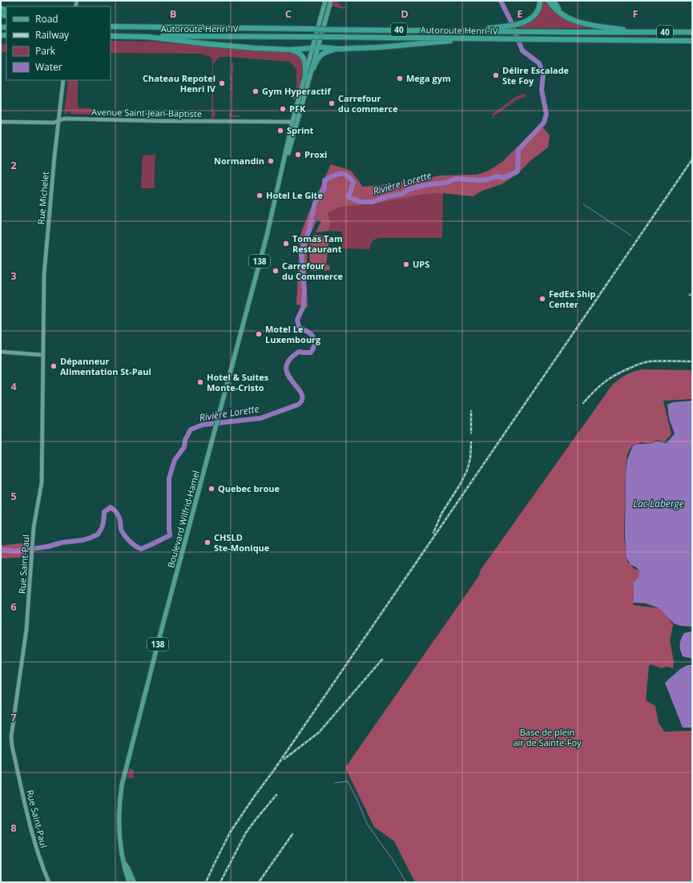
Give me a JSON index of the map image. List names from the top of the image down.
{
  "streets": {
    "highway": ["Autoroute Henri-IV", "40"],
    "main road": ["138", "Boulevard Wilfrid-Hamel"],
    "street": ["Avenue Saint-Jean-Baptiste", "Rue Michelet", "Rue Saint-Paul"]
  },
  "crossings": [
    ["Avenue Saint-Jean-Baptiste", "Rue Michelet"],
    ["Avenue Saint-Jean-Baptiste", "Boulevard Wilfrid-Hamel"],
    ["Rue Michelet", "Rue Saint-Paul"]
  ],
  "water": ["Rivière Lorette", "Lac Laberge"],
  "parks": ["Base de plein air de Sainte-Foy"],
  "places": [
    "Délire Escalade Ste Foy",
    "Mega gym",
    "Chateau Repotel Henri IV",
    "Gym Hyperactif",
    "Carrefour du commerce",
    "PFK",
    "Sprint",
    "Proxi",
    "Normandin",
    "Hotel Le Gite",
    "Tomas Tam Restaurant",
    "UPS",
    "Carrefour du Commerce",
    "FedEx Ship Center",
    "Motel Le Luxembourg",
    "Dépanneur Alimentation St-Paul",
    "Hotel & Suites Monte-Cristo",
    "Quebec broue",
    "CHSLD Ste-Monique"
  ],
  "legend": [
    "Road",
    "Railway",
    "Park",
    "Water"
  ],
  "grid": {
    "columns": [
      "B",
      "C",
      "D",
      "E",
      "F"
    ],
    "rows": [
      "2",
      "3",
      "4",
      "5",
      "6",
      "7",
      "8"
    ]
  }
}
